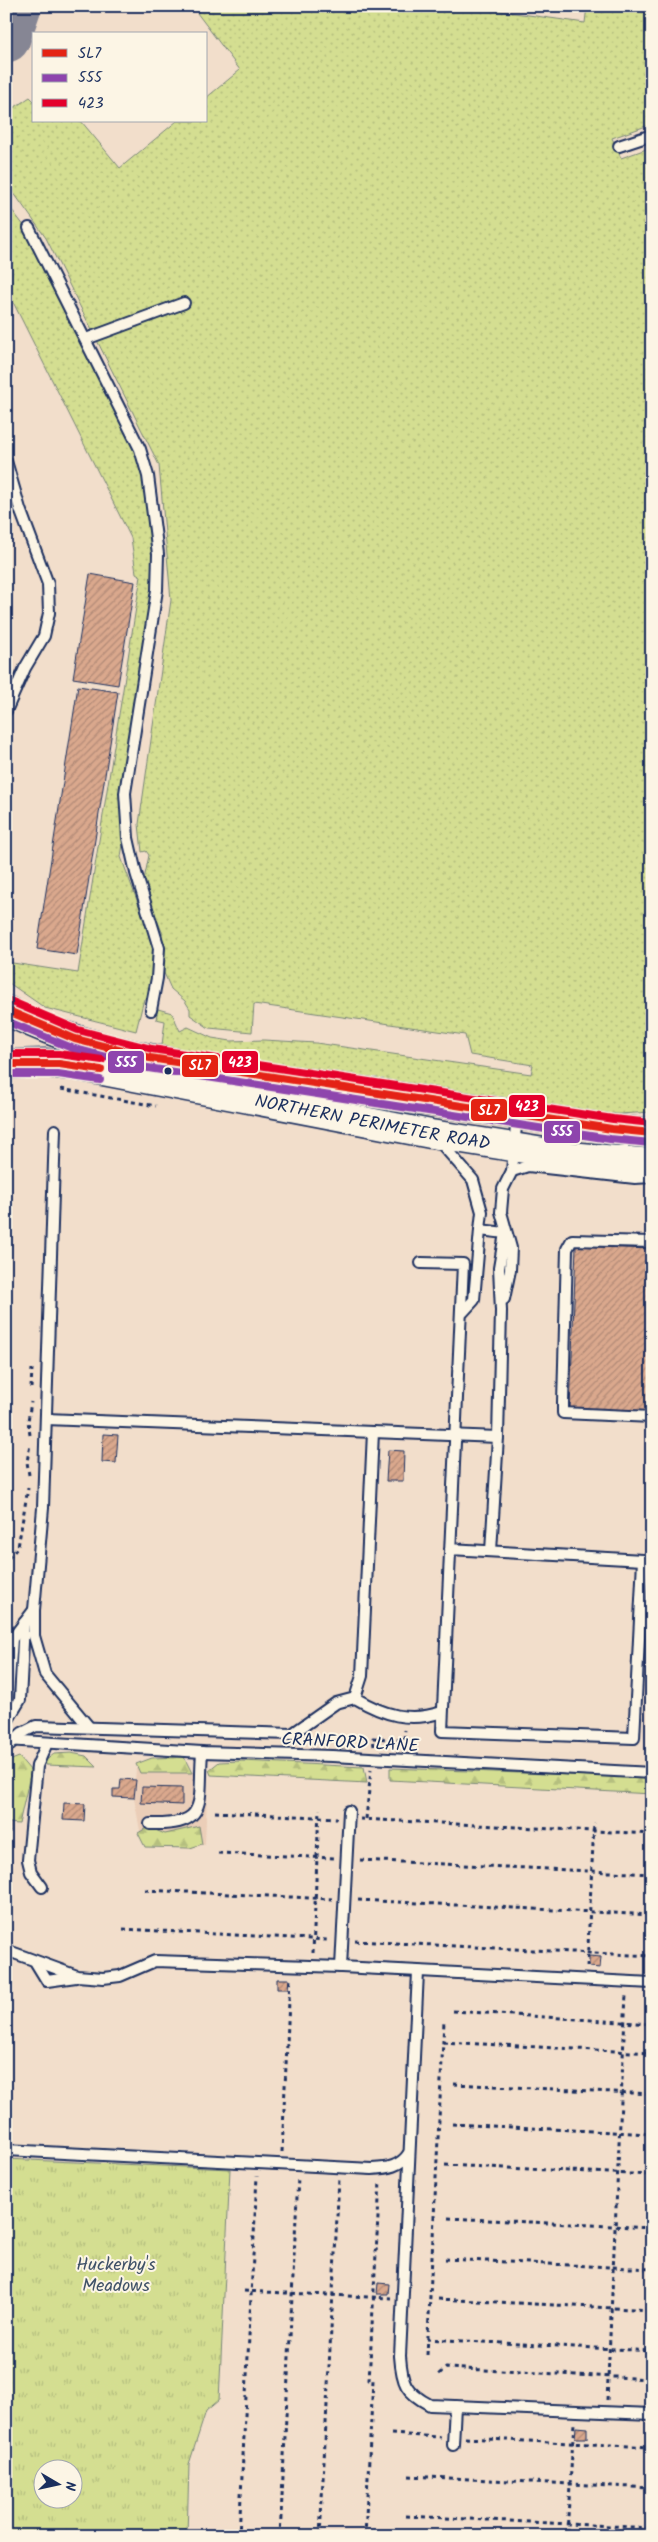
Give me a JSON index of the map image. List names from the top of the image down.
{
  "streets": {
    "street": ["NORTHERN PERIMETER ROAD"],
    "lane": ["CRANFORD LANE"]
  },
  "parks": ["Huckerby's Meadows"],
  "lines": ["transit line 423", "transit line SL7", "transit line 555"],
  "legend": ["SL7", "555", "423"],
  "north": "right"
}
